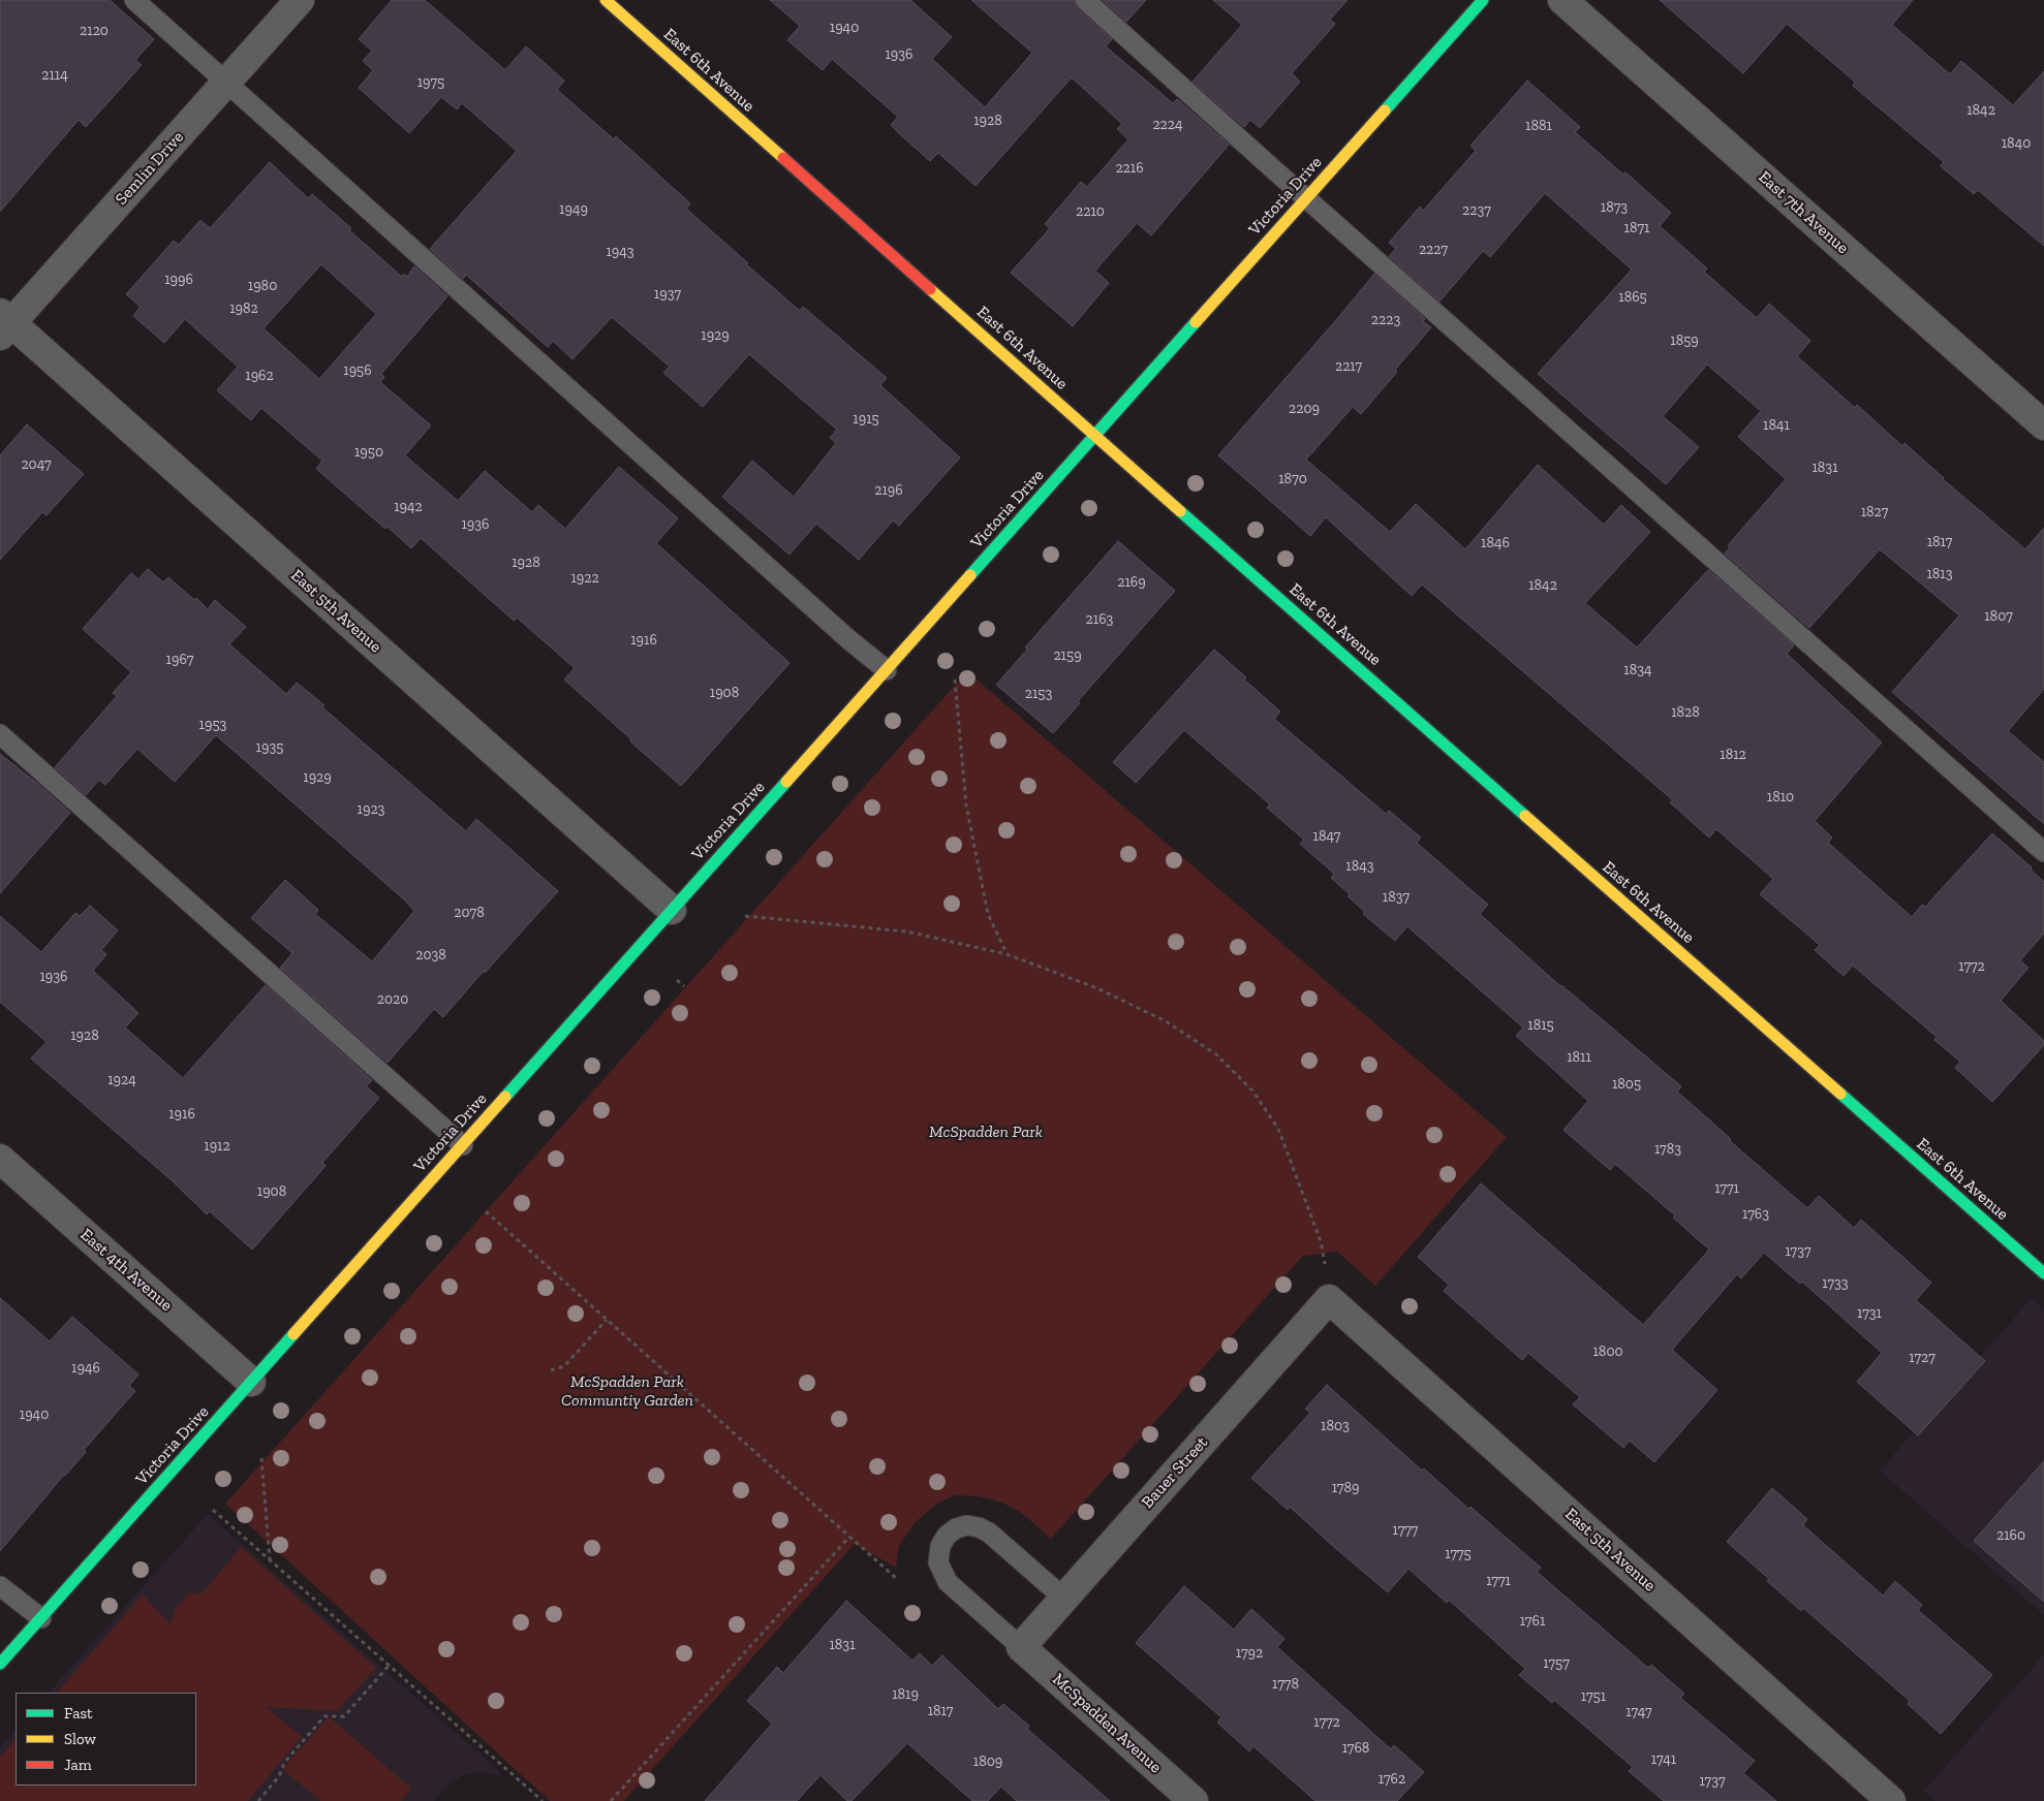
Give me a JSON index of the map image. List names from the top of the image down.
{
  "streets": {
    "street": [
      "East 6th Avenue",
      "Semlin Drive",
      "Victoria Drive",
      "East 7th Avenue",
      "East 5th Avenue",
      "East 4th Avenue",
      "Bauer Street",
      "McSpadden Avenue"
    ]
  },
  "crossings": [
    ["East 6th Avenue", "Victoria Drive"],
    ["Semlin Drive", "East 5th Avenue"],
    ["Victoria Drive", "East 5th Avenue"],
    ["Victoria Drive", "East 4th Avenue"],
    ["East 5th Avenue", "Bauer Street"],
    ["Bauer Street", "McSpadden Avenue"]
  ],
  "parks": ["McSpadden Park", "McSpadden Park Communtiy Garden"],
  "house_numbers": [
    "1940",
    "2120",
    "1936",
    "2114",
    "1975",
    "1842",
    "1928",
    "2224",
    "1881",
    "1840",
    "2216",
    "1873",
    "1949",
    "2237",
    "2210",
    "1871",
    "2227",
    "1943",
    "1996",
    "1980",
    "1937",
    "1865",
    "1982",
    "2223",
    "1929",
    "1859",
    "2217",
    "1956",
    "1962",
    "2209",
    "1915",
    "1841",
    "1950",
    "2047",
    "1831",
    "1870",
    "2196",
    "1942",
    "1827",
    "1936",
    "1817",
    "1846",
    "1928",
    "1813",
    "1922",
    "2169",
    "1842",
    "1807",
    "2163",
    "1916",
    "2159",
    "1967",
    "1834",
    "1908",
    "2153",
    "1828",
    "1953",
    "1935",
    "1812",
    "1929",
    "1810",
    "1923",
    "1847",
    "1843",
    "1837",
    "2078",
    "2038",
    "1772",
    "1936",
    "2020",
    "1815",
    "1928",
    "1811",
    "1924",
    "1805",
    "1916",
    "1912",
    "1783",
    "1771",
    "1908",
    "1763",
    "1737",
    "1733",
    "1731",
    "1800",
    "1727",
    "1946",
    "1940",
    "1803",
    "1789",
    "1777",
    "2160",
    "1775",
    "1771",
    "1761",
    "1831",
    "1792",
    "1757",
    "1778",
    "1819",
    "1751",
    "1817",
    "1747",
    "1772",
    "1768",
    "1741",
    "1809",
    "1762",
    "1737"
  ],
  "legend": ["Fast", "Slow", "Jam"]
}
